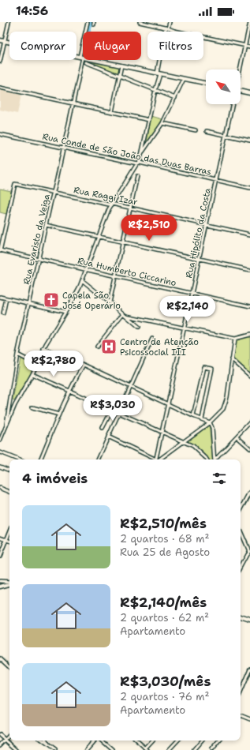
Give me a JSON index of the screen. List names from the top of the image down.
{
  "streets": {
    "street": [
      "Rua Conde de São João das Duas Barras",
      "Rua Raggi Izar",
      "Rua Hipólito da Costa",
      "Rua Evaristo da Veiga",
      "Rua Humberto Ciccarino"
    ]
  },
  "crossings": [
    ["Rua Conde de São João das Duas Barras", "Rua Hipólito da Costa"],
    ["Rua Conde de São João das Duas Barras", "Rua Evaristo da Veiga"],
    ["Rua Raggi Izar", "Rua Hipólito da Costa"],
    ["Rua Raggi Izar", "Rua Evaristo da Veiga"],
    ["Rua Raggi Izar", "Rua Humberto Ciccarino"],
    ["Rua Hipólito da Costa", "Rua Humberto Ciccarino"],
    ["Rua Evaristo da Veiga", "Rua Humberto Ciccarino"]
  ],
  "places": {
    "church": ["Capela São José Operário"],
    "hospital": ["Centro de Atenção Psicossocial III"]
  },
  "north": "top left",
  "page": {
    "status": "14:56",
    "chip": ["Comprar", "Alugar", "Filtros"],
    "price": [
      "R$2,510",
      "R$2,140",
      "R$2,780",
      "R$3,030"
    ],
    "heading": "4 imóveis",
    "list": [
      {
        "name": "R$2,510/mês",
        "note": "2 quartos · 68 m² · Rua 25 de Agosto"
      },
      {
        "name": "R$2,140/mês",
        "note": "2 quartos · 62 m² · Apartamento"
      },
      {
        "name": "R$3,030/mês",
        "note": "2 quartos · 76 m² · Apartamento"
      }
    ]
  }
}
